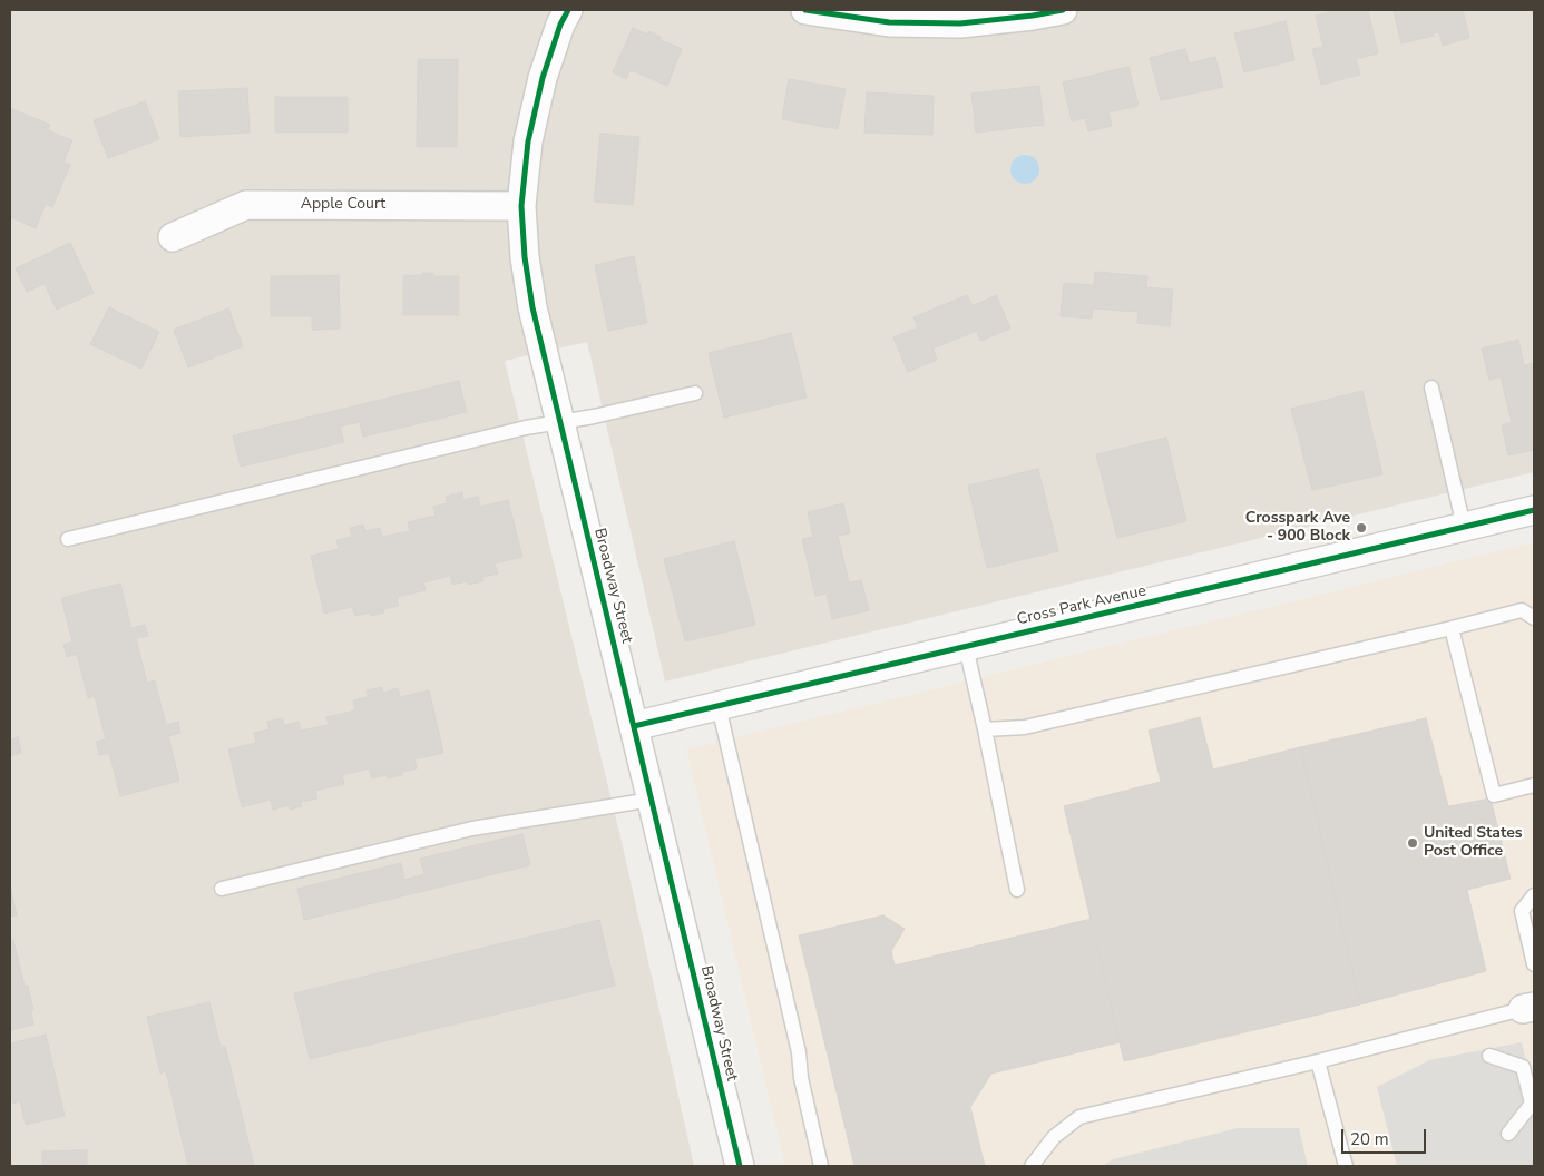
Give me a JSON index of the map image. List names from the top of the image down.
{
  "streets": {
    "street": ["Apple Court", "Broadway Street", "Cross Park Avenue"]
  },
  "crossings": [
    ["Apple Court", "Broadway Street"],
    ["Broadway Street", "Cross Park Avenue"]
  ],
  "places": ["Crosspark Ave - 900 Block", "United States Post Office"],
  "scale_bar": "20 m"
}
